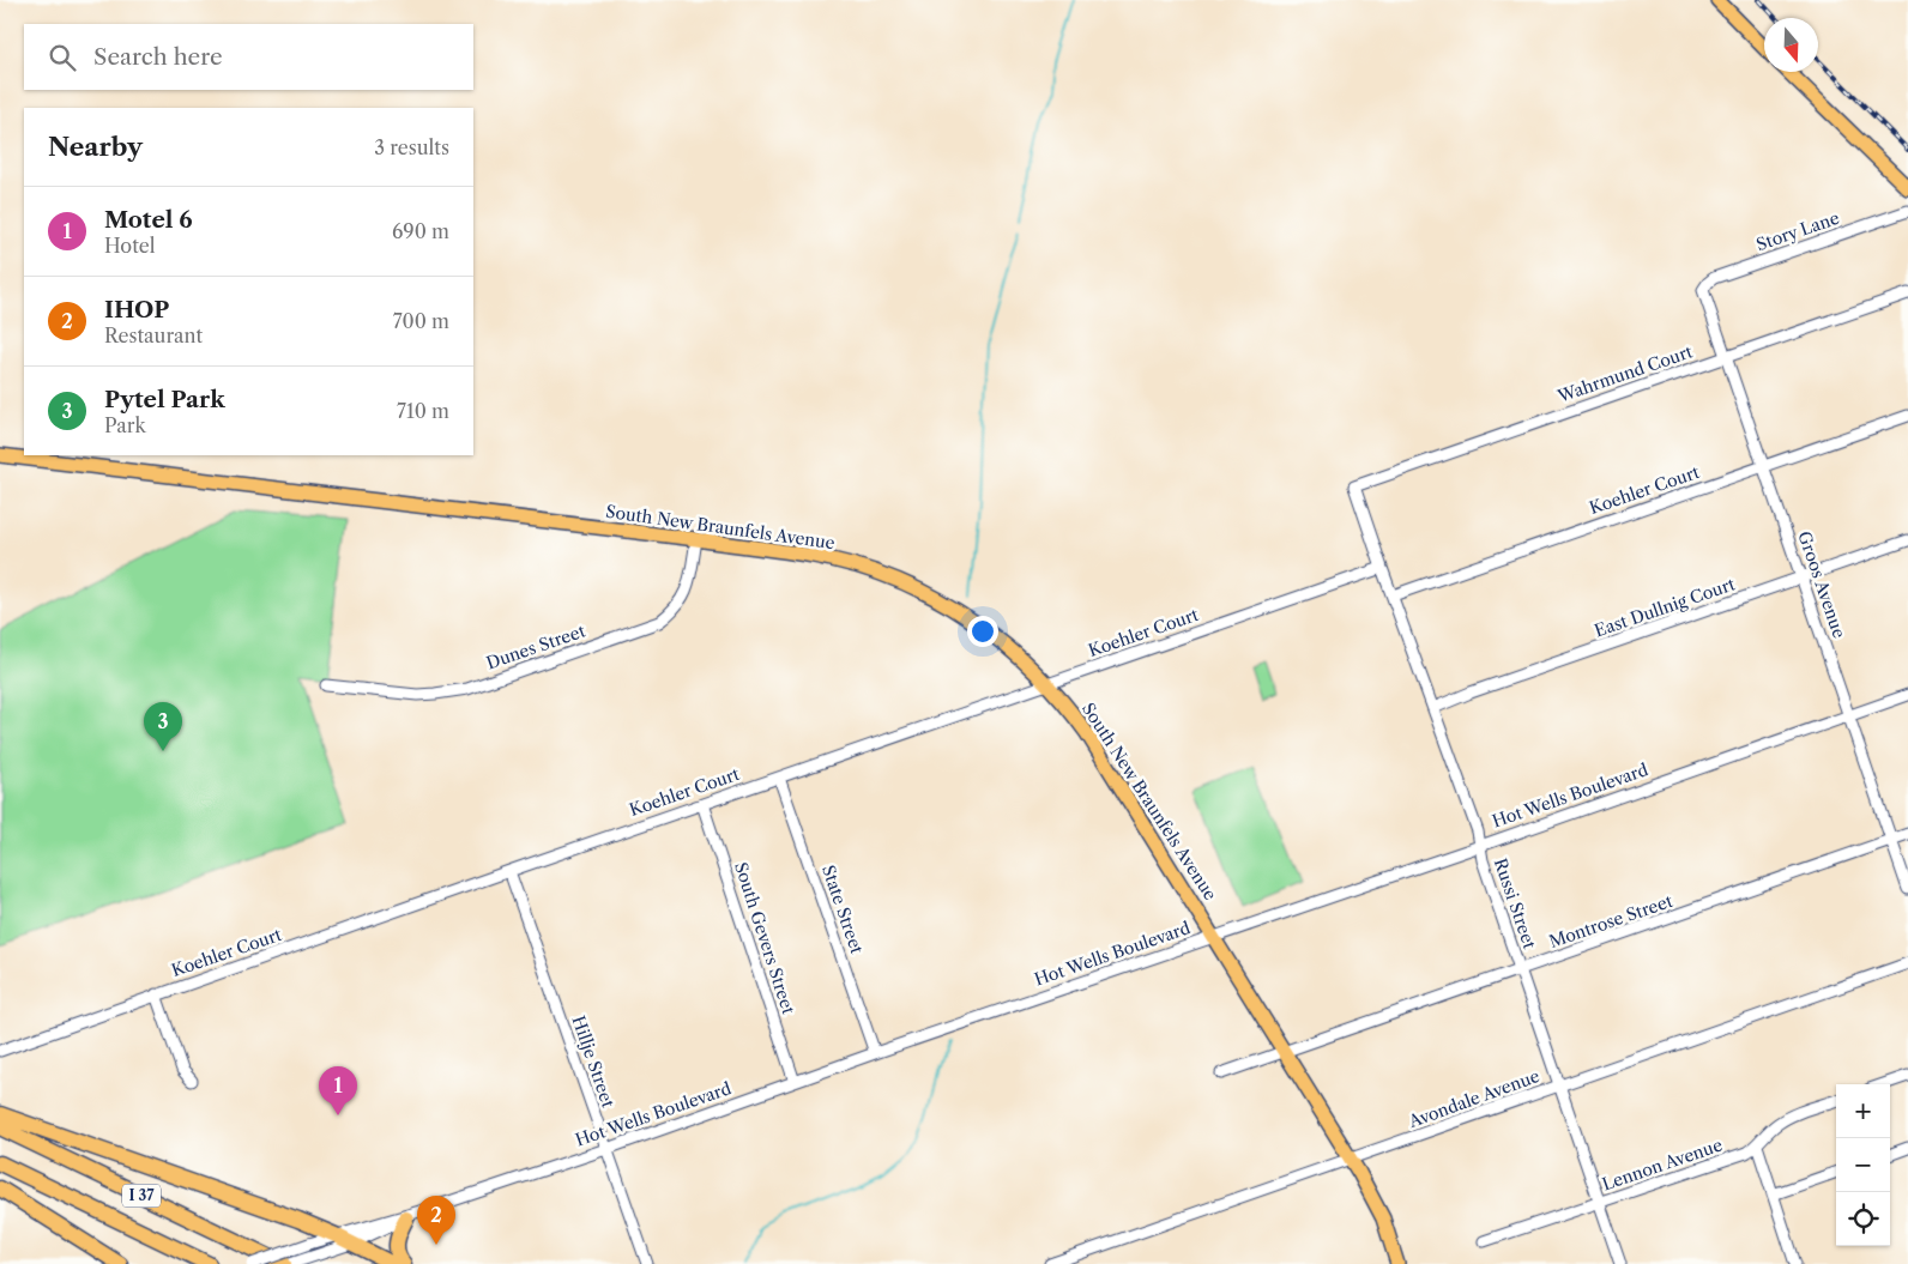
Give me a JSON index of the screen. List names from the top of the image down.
{
  "streets": {
    "highway": ["I 37"],
    "main road": ["South New Braunfels Avenue"],
    "street": [
      "Story Lane",
      "Wahrmund Court",
      "Koehler Court",
      "Groos Avenue",
      "East Dullnig Court",
      "Dunes Street",
      "Hot Wells Boulevard",
      "Russi Street",
      "State Street",
      "Montrose Street",
      "South Gevers Street",
      "Hillje Street",
      "Avondale Avenue",
      "Lennon Avenue"
    ]
  },
  "crossings": [
    ["Story Lane", "Groos Avenue"],
    ["Wahrmund Court", "Groos Avenue"],
    ["Wahrmund Court", "Russi Street"],
    ["Koehler Court", "South New Braunfels Avenue"],
    ["Koehler Court", "Groos Avenue"],
    ["Koehler Court", "Russi Street"],
    ["Koehler Court", "State Street"],
    ["Koehler Court", "South Gevers Street"],
    ["Koehler Court", "Hillje Street"],
    ["South New Braunfels Avenue", "Dunes Street"],
    ["South New Braunfels Avenue", "Hot Wells Boulevard"],
    ["South New Braunfels Avenue", "Montrose Street"],
    ["South New Braunfels Avenue", "Avondale Avenue"],
    ["Groos Avenue", "East Dullnig Court"],
    ["Groos Avenue", "Hot Wells Boulevard"],
    ["Groos Avenue", "Montrose Street"],
    ["East Dullnig Court", "Russi Street"],
    ["Hot Wells Boulevard", "Russi Street"],
    ["Hot Wells Boulevard", "State Street"],
    ["Hot Wells Boulevard", "South Gevers Street"],
    ["Hot Wells Boulevard", "Hillje Street"],
    ["Russi Street", "Montrose Street"],
    ["Russi Street", "Avondale Avenue"],
    ["Russi Street", "Lennon Avenue"]
  ],
  "north": "bottom",
  "page": {
    "search": "Search here",
    "heading": ["Nearby", "3 results"],
    "list": [
      {
        "mark": "1",
        "name": "Motel 6",
        "note": "Hotel",
        "value": "690 m"
      },
      {
        "mark": "2",
        "name": "IHOP",
        "note": "Restaurant",
        "value": "700 m"
      },
      {
        "mark": "3",
        "name": "Pytel Park",
        "note": "Park",
        "value": "710 m"
      }
    ],
    "pins": ["3", "1", "2"],
    "map_buttons": ["+", "−"]
  }
}
